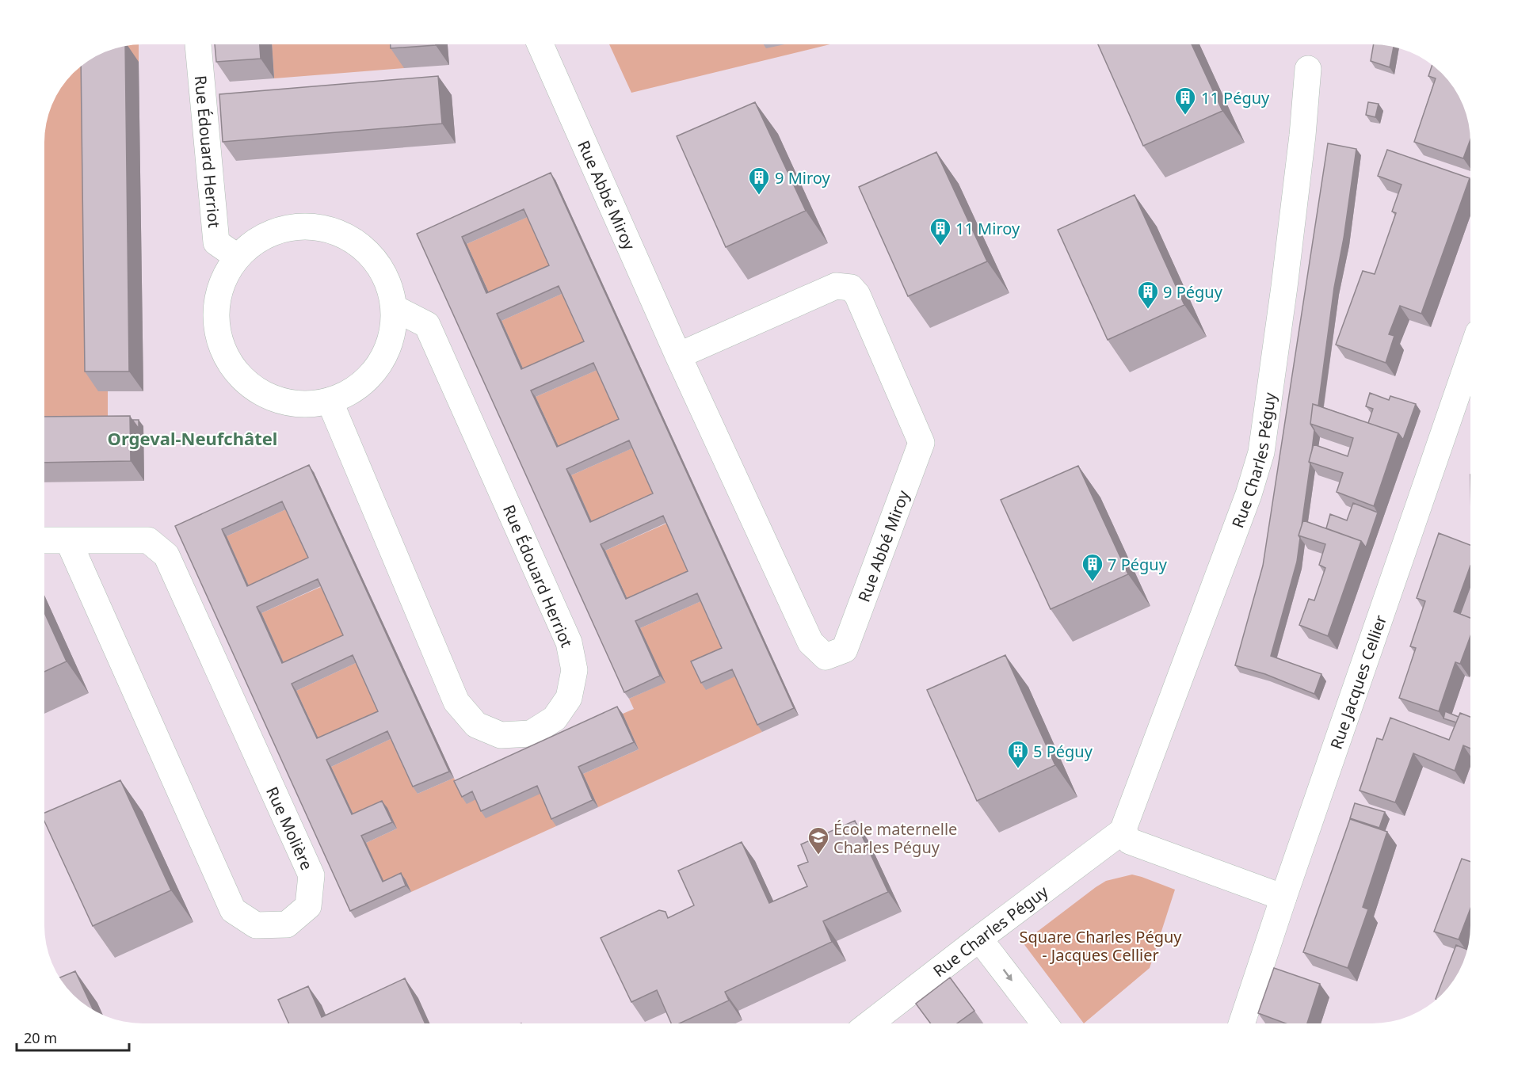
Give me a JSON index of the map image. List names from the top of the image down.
{
  "streets": {
    "street": [
      "Rue Édouard Herriot",
      "Rue Abbé Miroy",
      "Rue Charles Péguy",
      "Rue Jacques Cellier",
      "Rue Molière"
    ]
  },
  "districts": ["Orgeval-Neufchâtel"],
  "parks": ["Square Charles Péguy - Jacques Cellier"],
  "places": {
    "building": [
      "11 Péguy",
      "9 Miroy",
      "11 Miroy",
      "9 Péguy",
      "7 Péguy",
      "5 Péguy"
    ],
    "school or university": ["École maternelle Charles Péguy"]
  },
  "scale_bar": "20 m"
}
